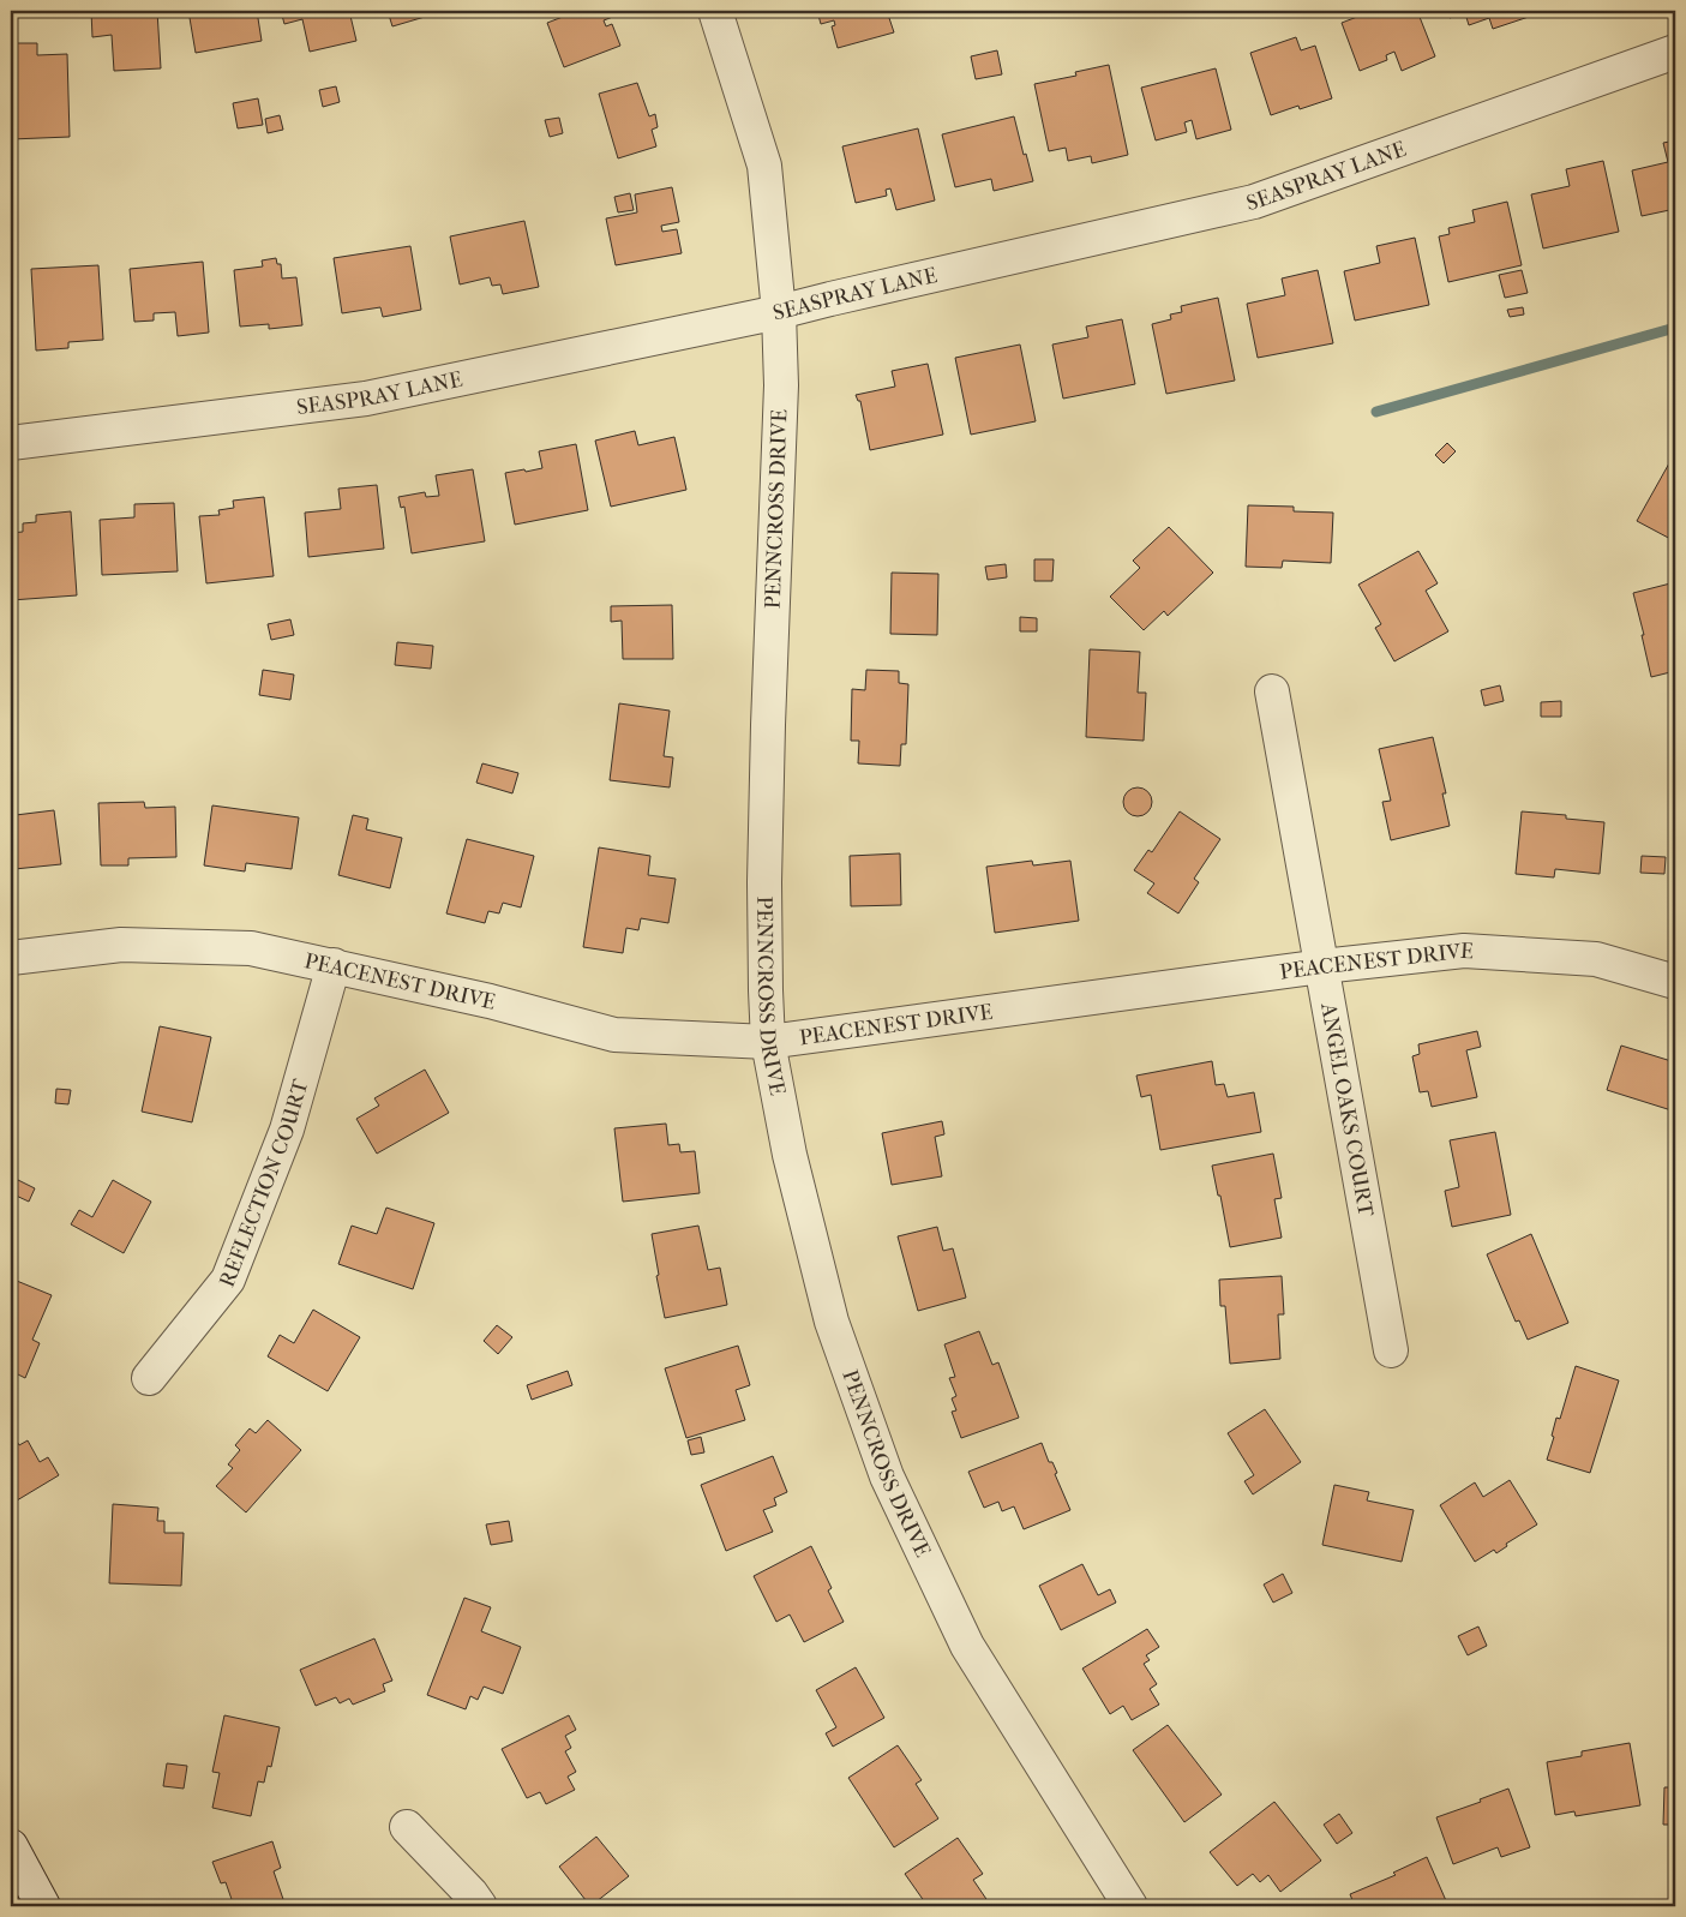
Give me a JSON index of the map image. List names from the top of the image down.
{
  "streets": {
    "street": [
      "SEASPRAY LANE",
      "PENNCROSS DRIVE",
      "PEACENEST DRIVE",
      "ANGEL OAKS COURT",
      "REFLECTION COURT"
    ]
  },
  "crossings": [
    ["SEASPRAY LANE", "PENNCROSS DRIVE"],
    ["PENNCROSS DRIVE", "PEACENEST DRIVE"],
    ["PEACENEST DRIVE", "ANGEL OAKS COURT"],
    ["PEACENEST DRIVE", "REFLECTION COURT"]
  ]
}
